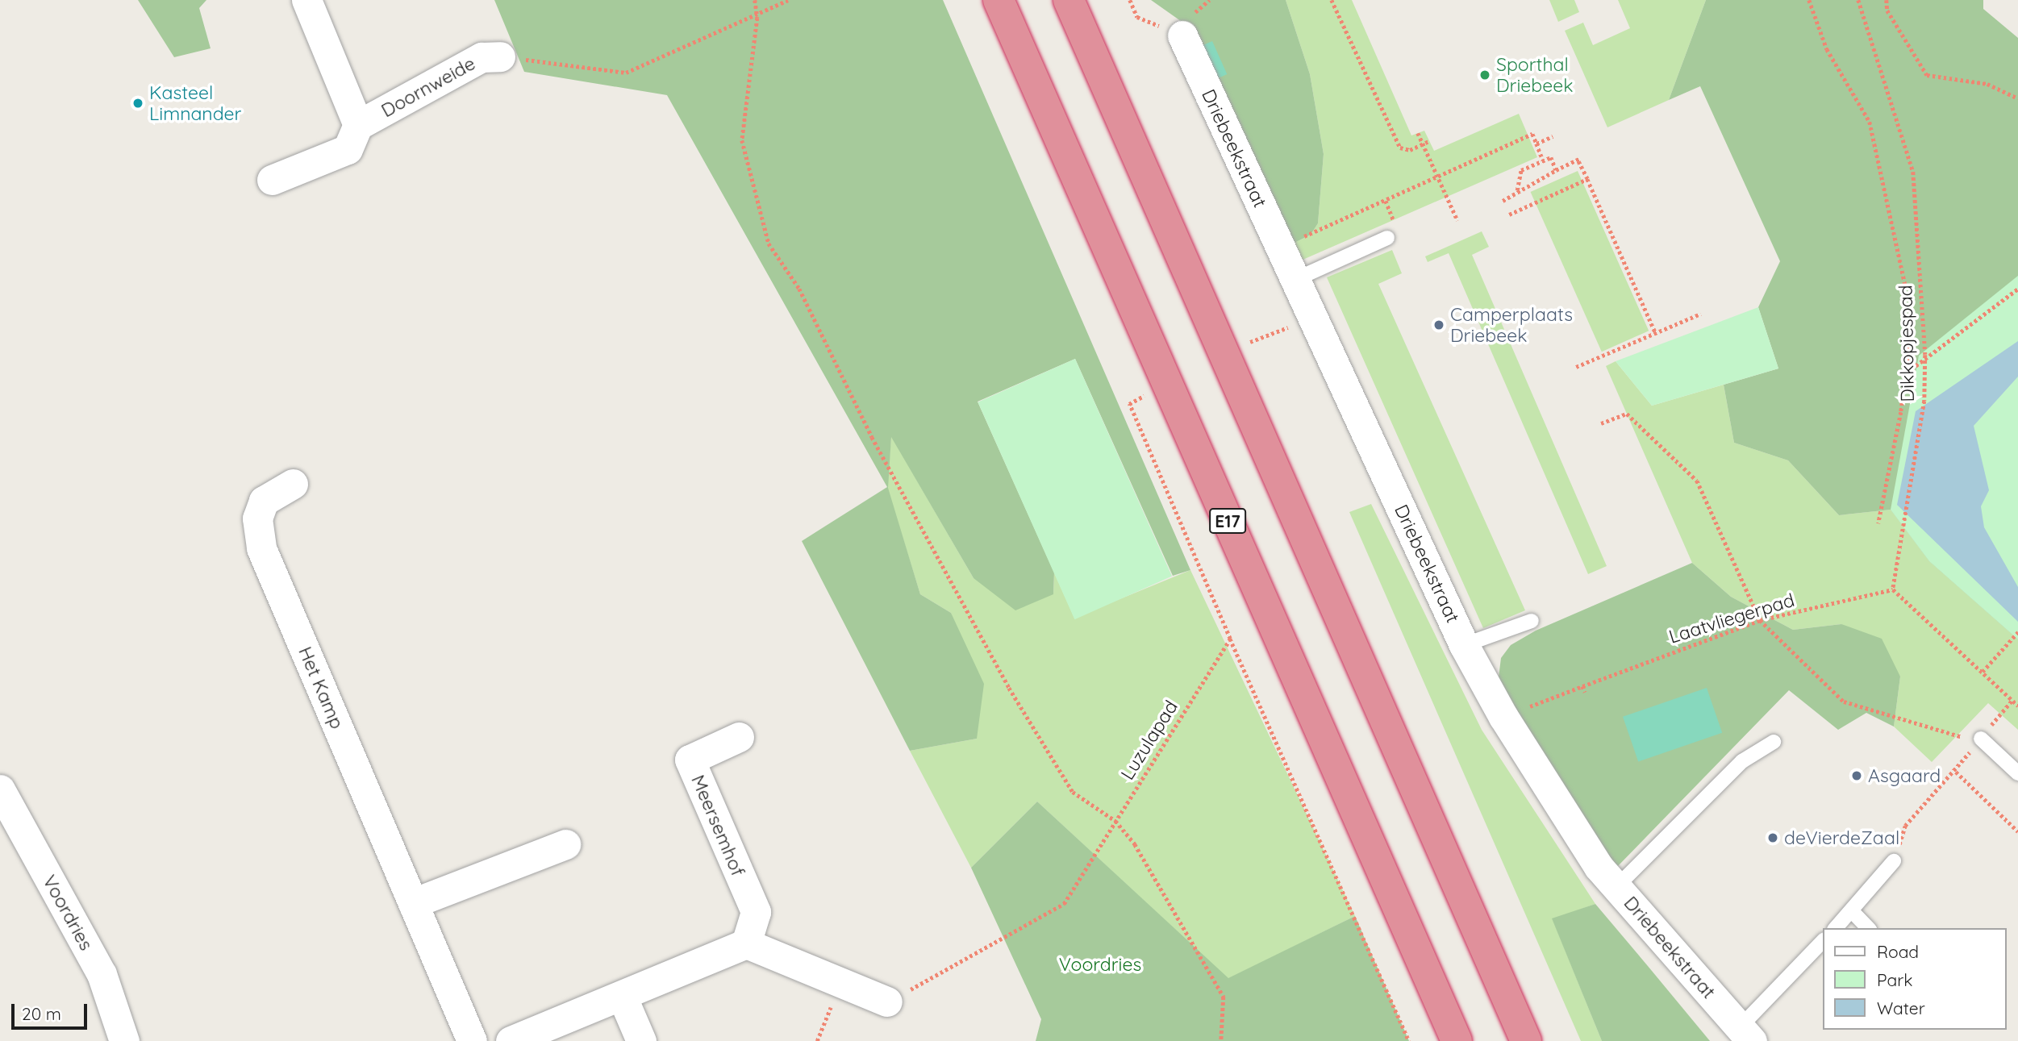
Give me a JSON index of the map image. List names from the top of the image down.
{
  "streets": {
    "highway": ["E17"],
    "street": [
      "Doornweide",
      "Driebeekstraat",
      "Het Kamp",
      "Meersemhof",
      "Voordries"
    ],
    "path": ["Dikkopjespad", "Laatvliegerpad", "Luzulapad"]
  },
  "crossings": [
    ["Driebeekstraat", "Laatvliegerpad"],
    ["Dikkopjespad", "Laatvliegerpad"]
  ],
  "parks": ["Voordries"],
  "places": [
    "Sporthal Driebeek",
    "Kasteel Limnander",
    "Camperplaats Driebeek",
    "Asgaard",
    "deVierdeZaal"
  ],
  "legend": ["Road", "Park", "Water"],
  "scale_bar": "20 m"
}
